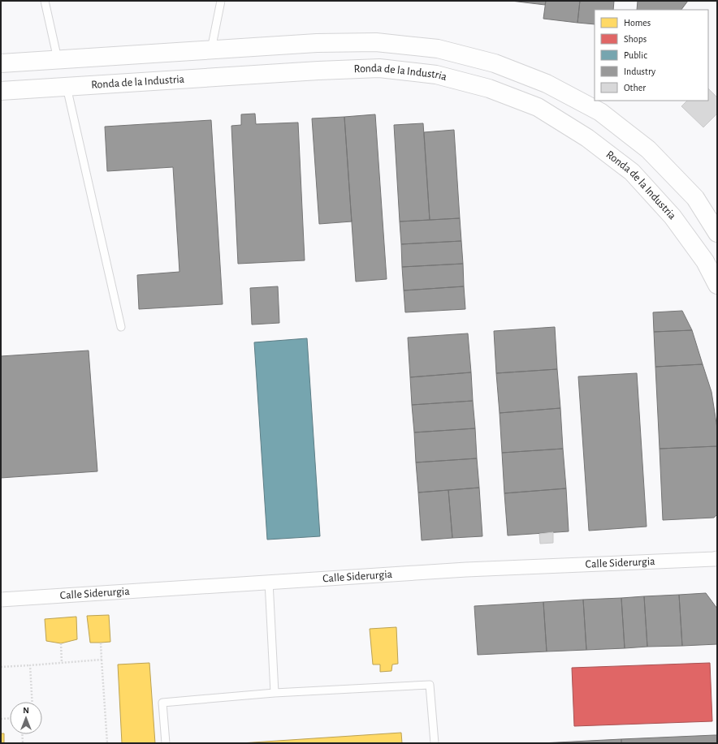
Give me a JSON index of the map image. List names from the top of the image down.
{
  "streets": {
    "street": ["Ronda de la Industria", "Calle Siderurgia"]
  },
  "legend": [
    "Homes",
    "Shops",
    "Public",
    "Industry",
    "Other"
  ],
  "north": "top"
}
